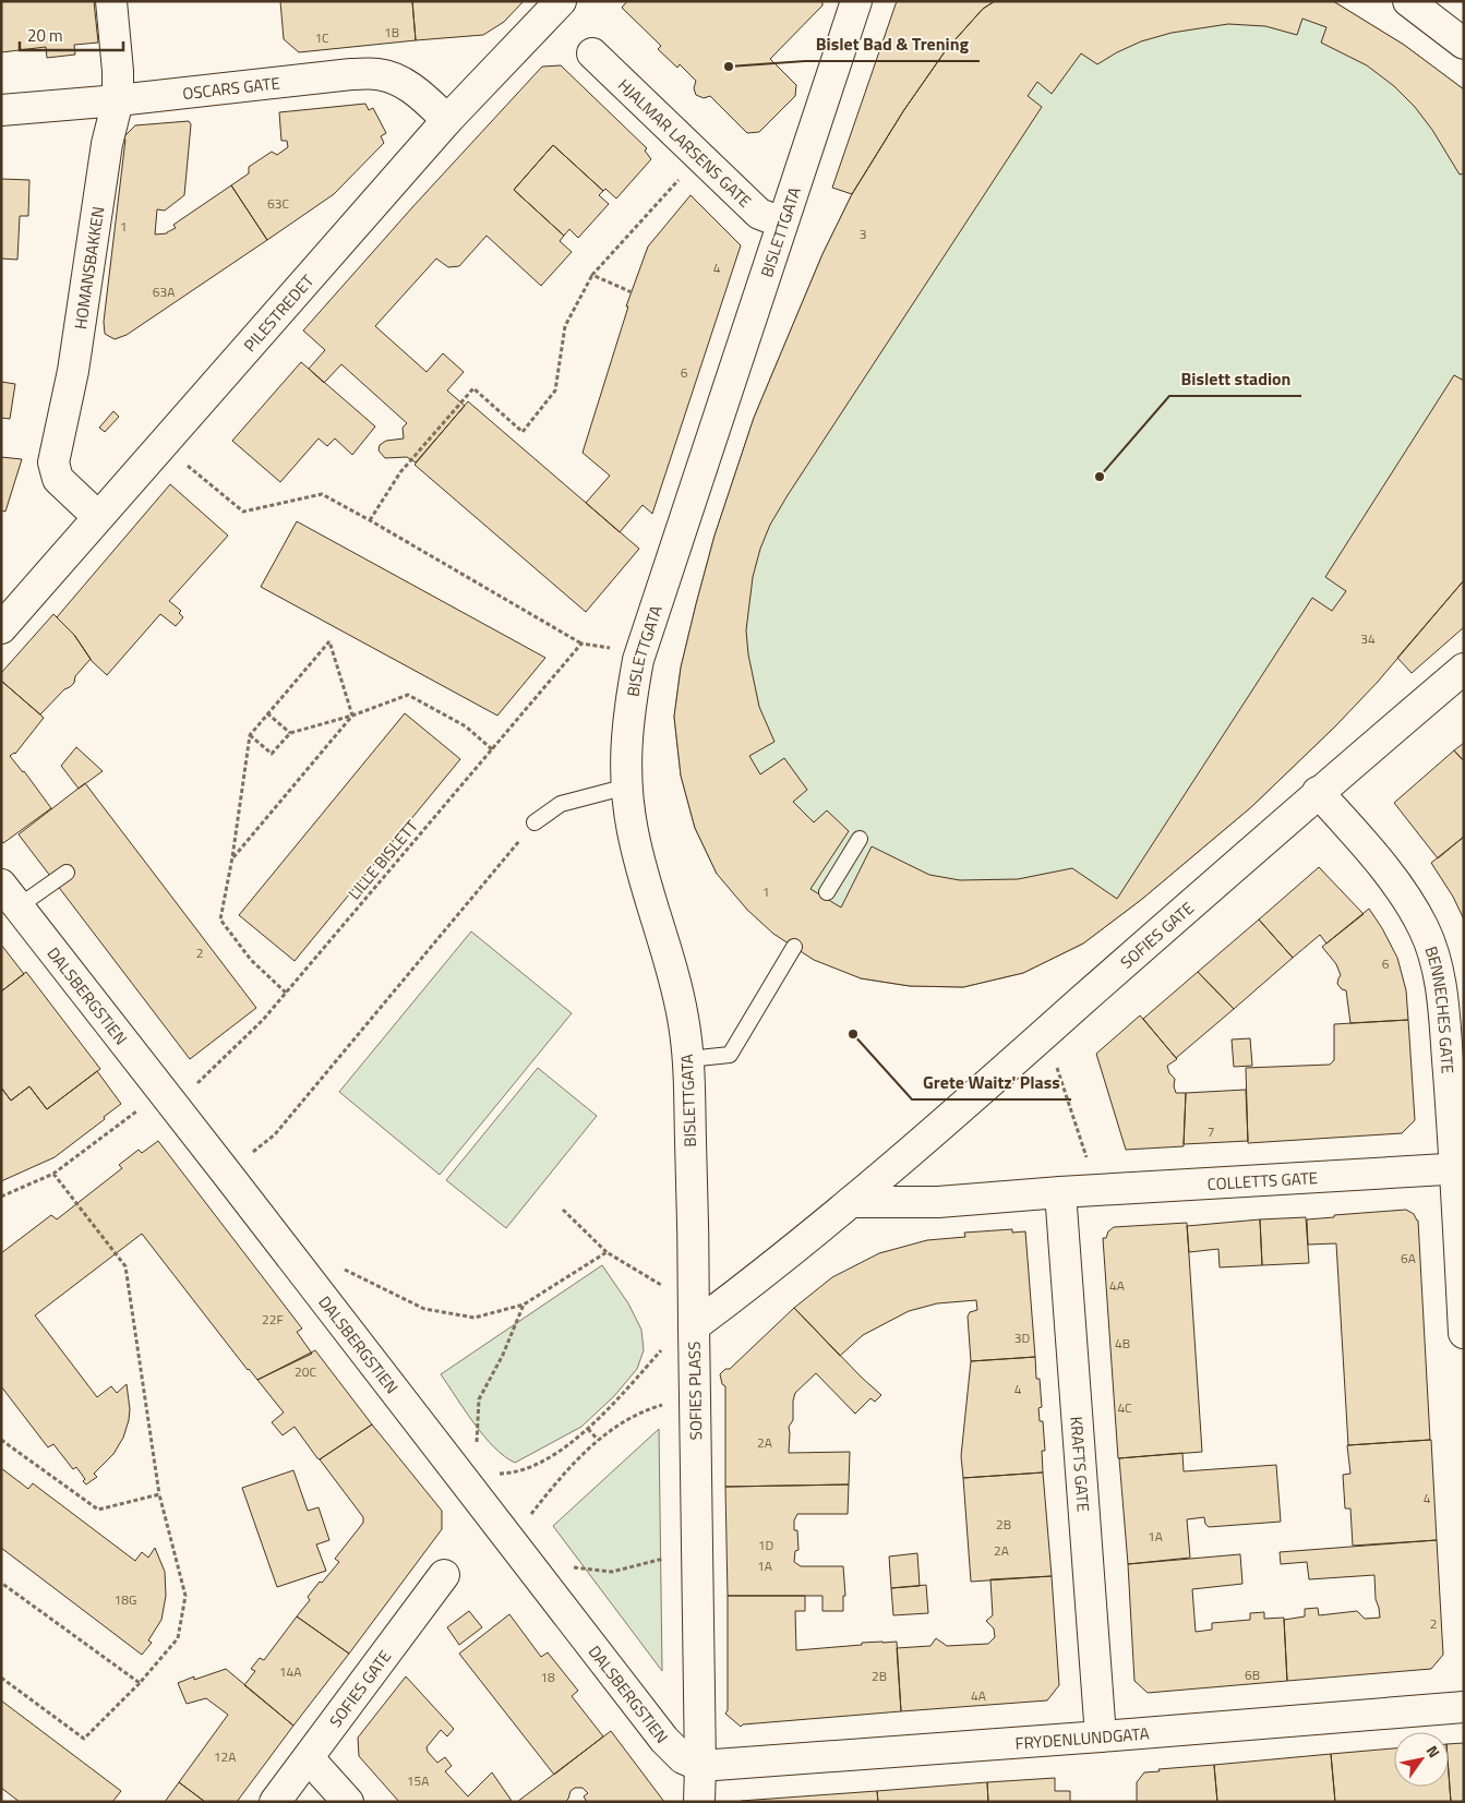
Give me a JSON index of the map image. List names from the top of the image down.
{
  "streets": {
    "street": [
      "OSCARS GATE",
      "HJALMAR LARSENS GATE",
      "BISLETTGATA",
      "HOMANSBAKKEN",
      "PILESTREDET",
      "SOFIES GATE",
      "DALSBERGSTIEN",
      "BENNECHES GATE",
      "COLLETTS GATE",
      "SOFIES PLASS",
      "KRAFTS GATE",
      "FRYDENLUNDGATA"
    ],
    "path": ["LILLE BISLETT"]
  },
  "crossings": [
    ["OSCARS GATE", "HOMANSBAKKEN"],
    ["OSCARS GATE", "PILESTREDET"],
    ["HJALMAR LARSENS GATE", "BISLETTGATA"],
    ["BISLETTGATA", "SOFIES PLASS"],
    ["HOMANSBAKKEN", "PILESTREDET"],
    ["SOFIES GATE", "BENNECHES GATE"],
    ["SOFIES GATE", "SOFIES PLASS"],
    ["DALSBERGSTIEN", "SOFIES PLASS"],
    ["DALSBERGSTIEN", "FRYDENLUNDGATA"],
    ["BENNECHES GATE", "COLLETTS GATE"],
    ["COLLETTS GATE", "KRAFTS GATE"],
    ["SOFIES PLASS", "FRYDENLUNDGATA"],
    ["KRAFTS GATE", "FRYDENLUNDGATA"]
  ],
  "places": ["Bislet Bad & Trening", "Bislett stadion", "Grete Waitz' Plass"],
  "house_numbers": [
    "1B",
    "1C",
    "63C",
    "1",
    "3",
    "4",
    "63A",
    "6",
    "34",
    "1",
    "2",
    "6",
    "7",
    "6A",
    "4A",
    "22F",
    "3D",
    "4B",
    "20C",
    "4",
    "4C",
    "2A",
    "4",
    "2B",
    "1A",
    "1D",
    "2A",
    "1A",
    "18G",
    "2",
    "14A",
    "6B",
    "2B",
    "18",
    "4A",
    "12A",
    "15A"
  ],
  "scale_bar": "20 m",
  "north": "top right"
}
